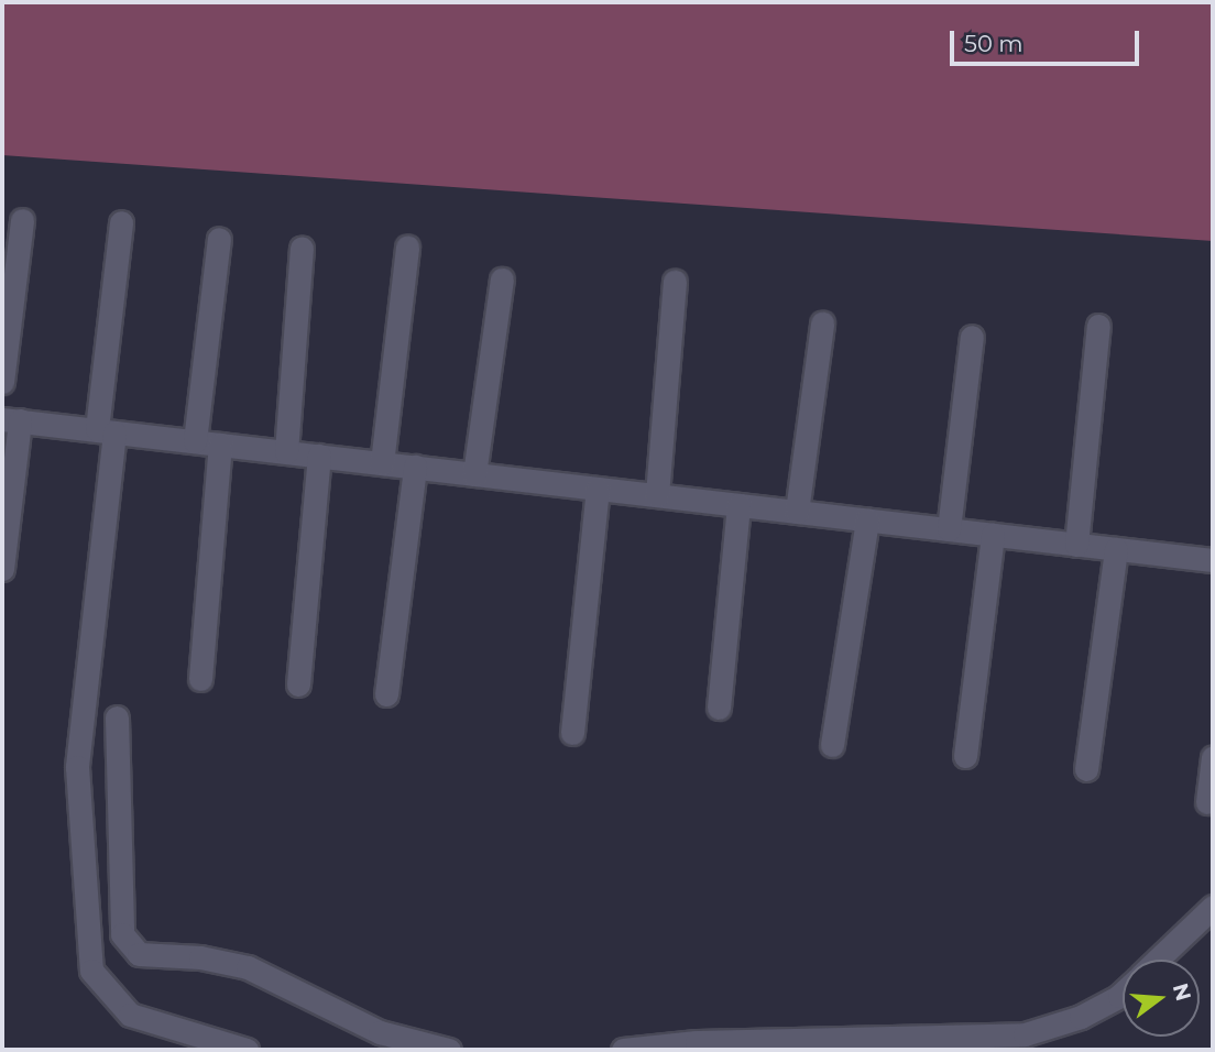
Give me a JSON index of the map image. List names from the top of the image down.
{
  "scale_bar": "50 m",
  "north": "right"
}
